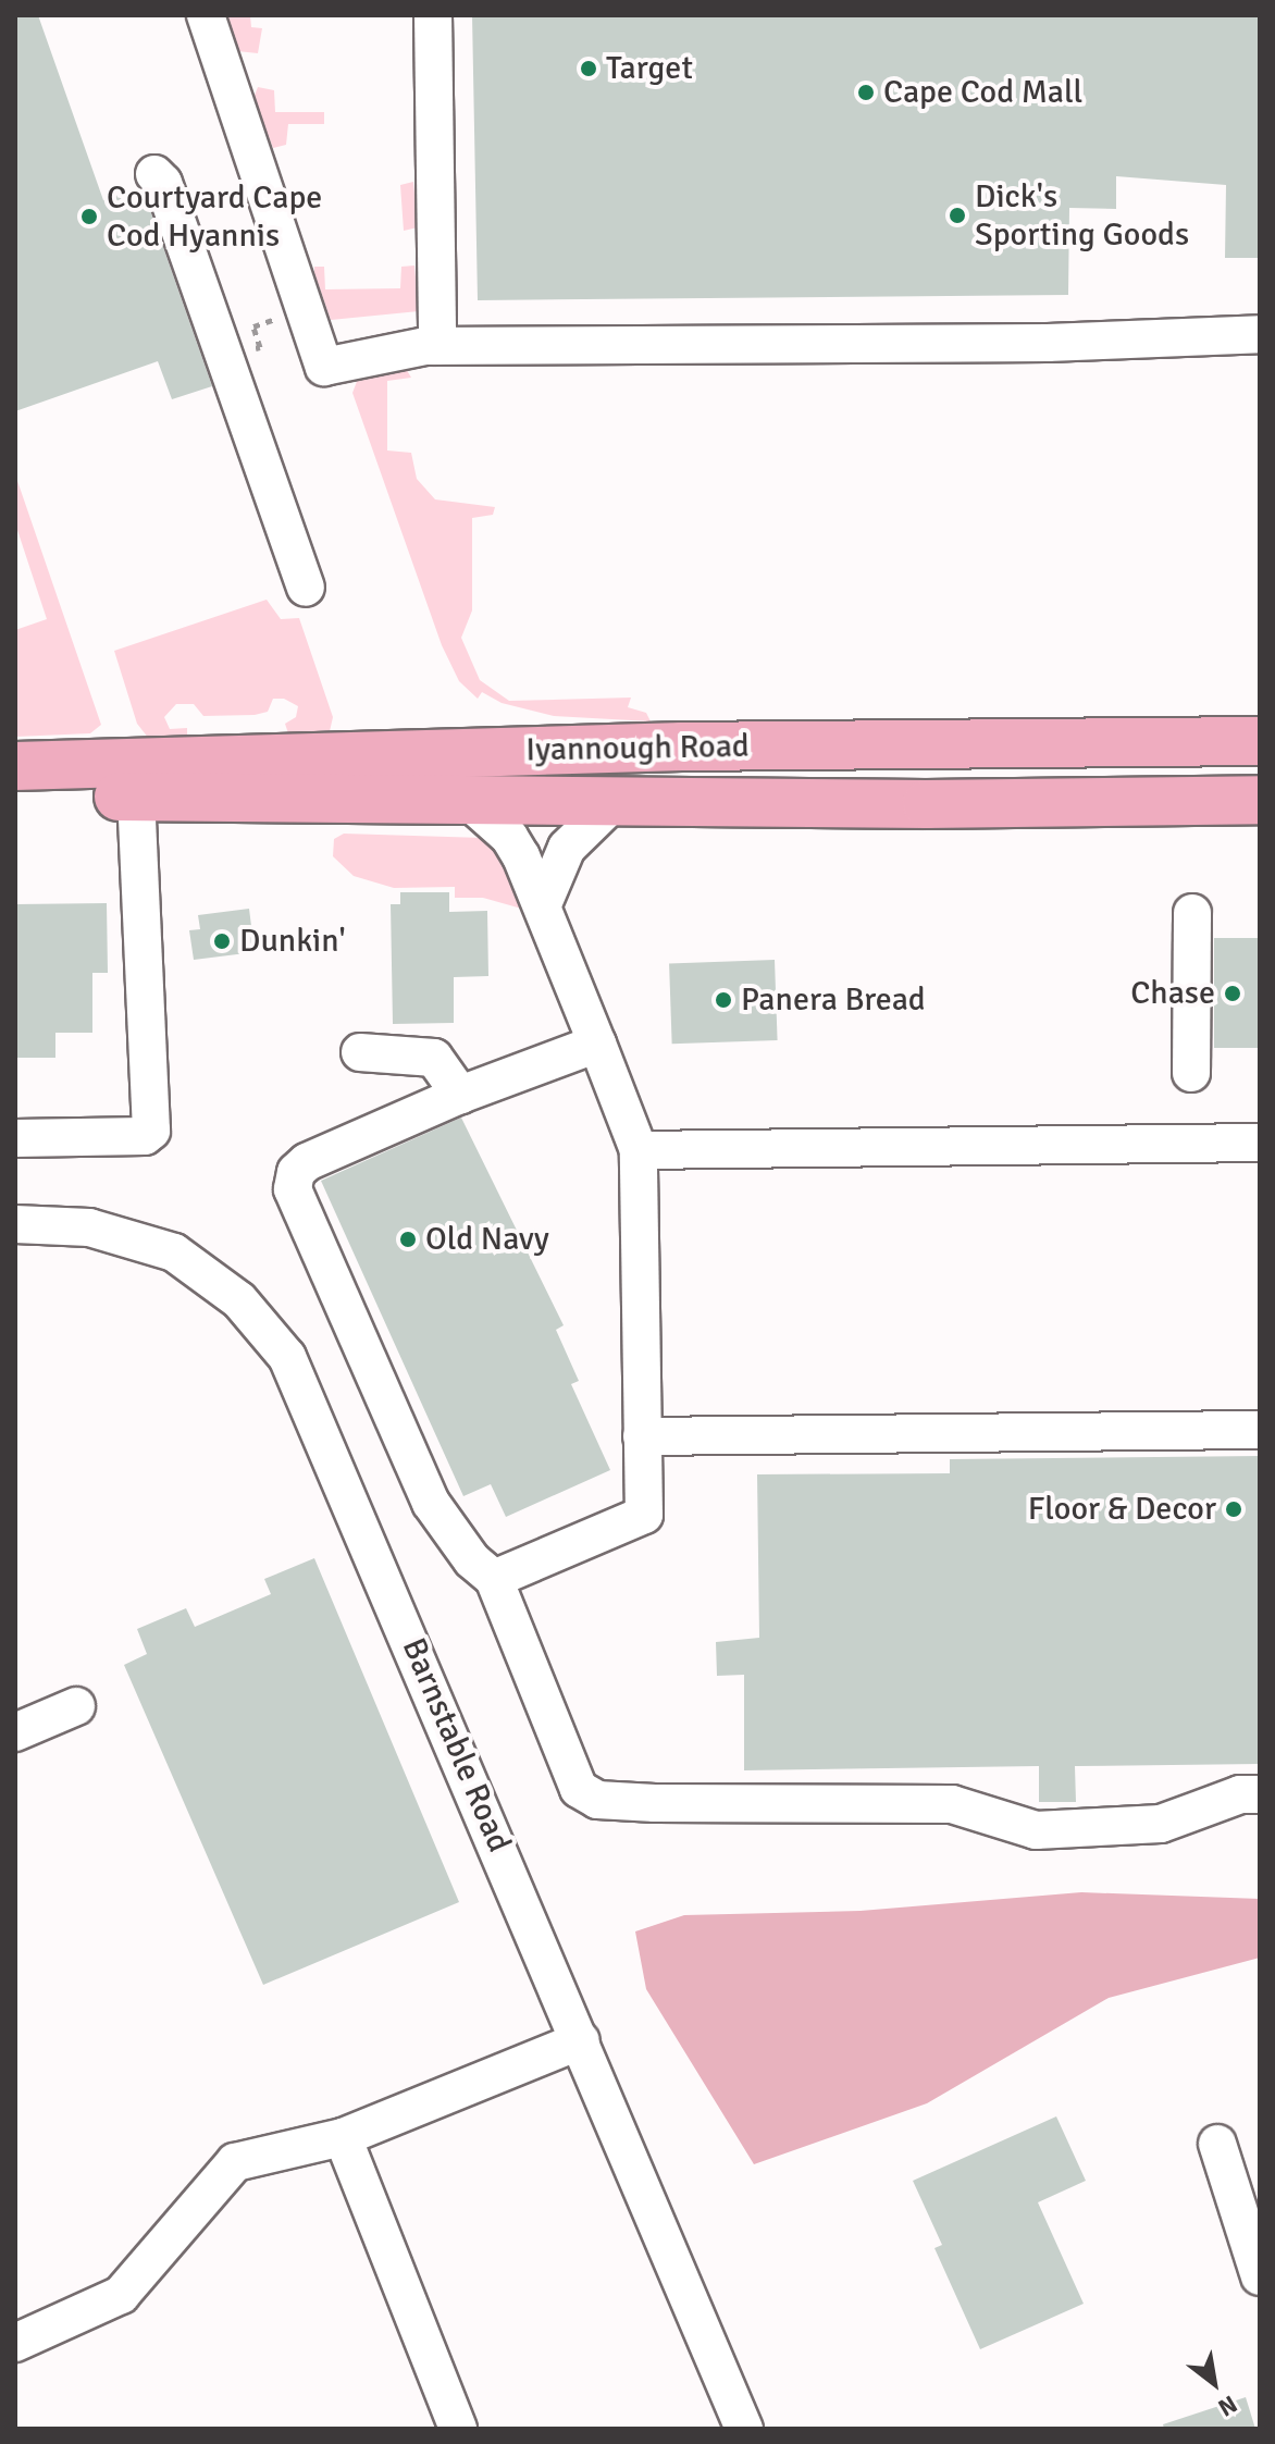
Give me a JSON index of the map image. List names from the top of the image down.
{
  "streets": {
    "main road": ["Iyannough Road"],
    "street": ["Barnstable Road"]
  },
  "places": [
    "Target",
    "Cape Cod Mall",
    "Dick's Sporting Goods",
    "Courtyard Cape Cod Hyannis",
    "Dunkin'",
    "Chase",
    "Panera Bread",
    "Old Navy",
    "Floor & Decor"
  ],
  "north": "bottom right"
}
